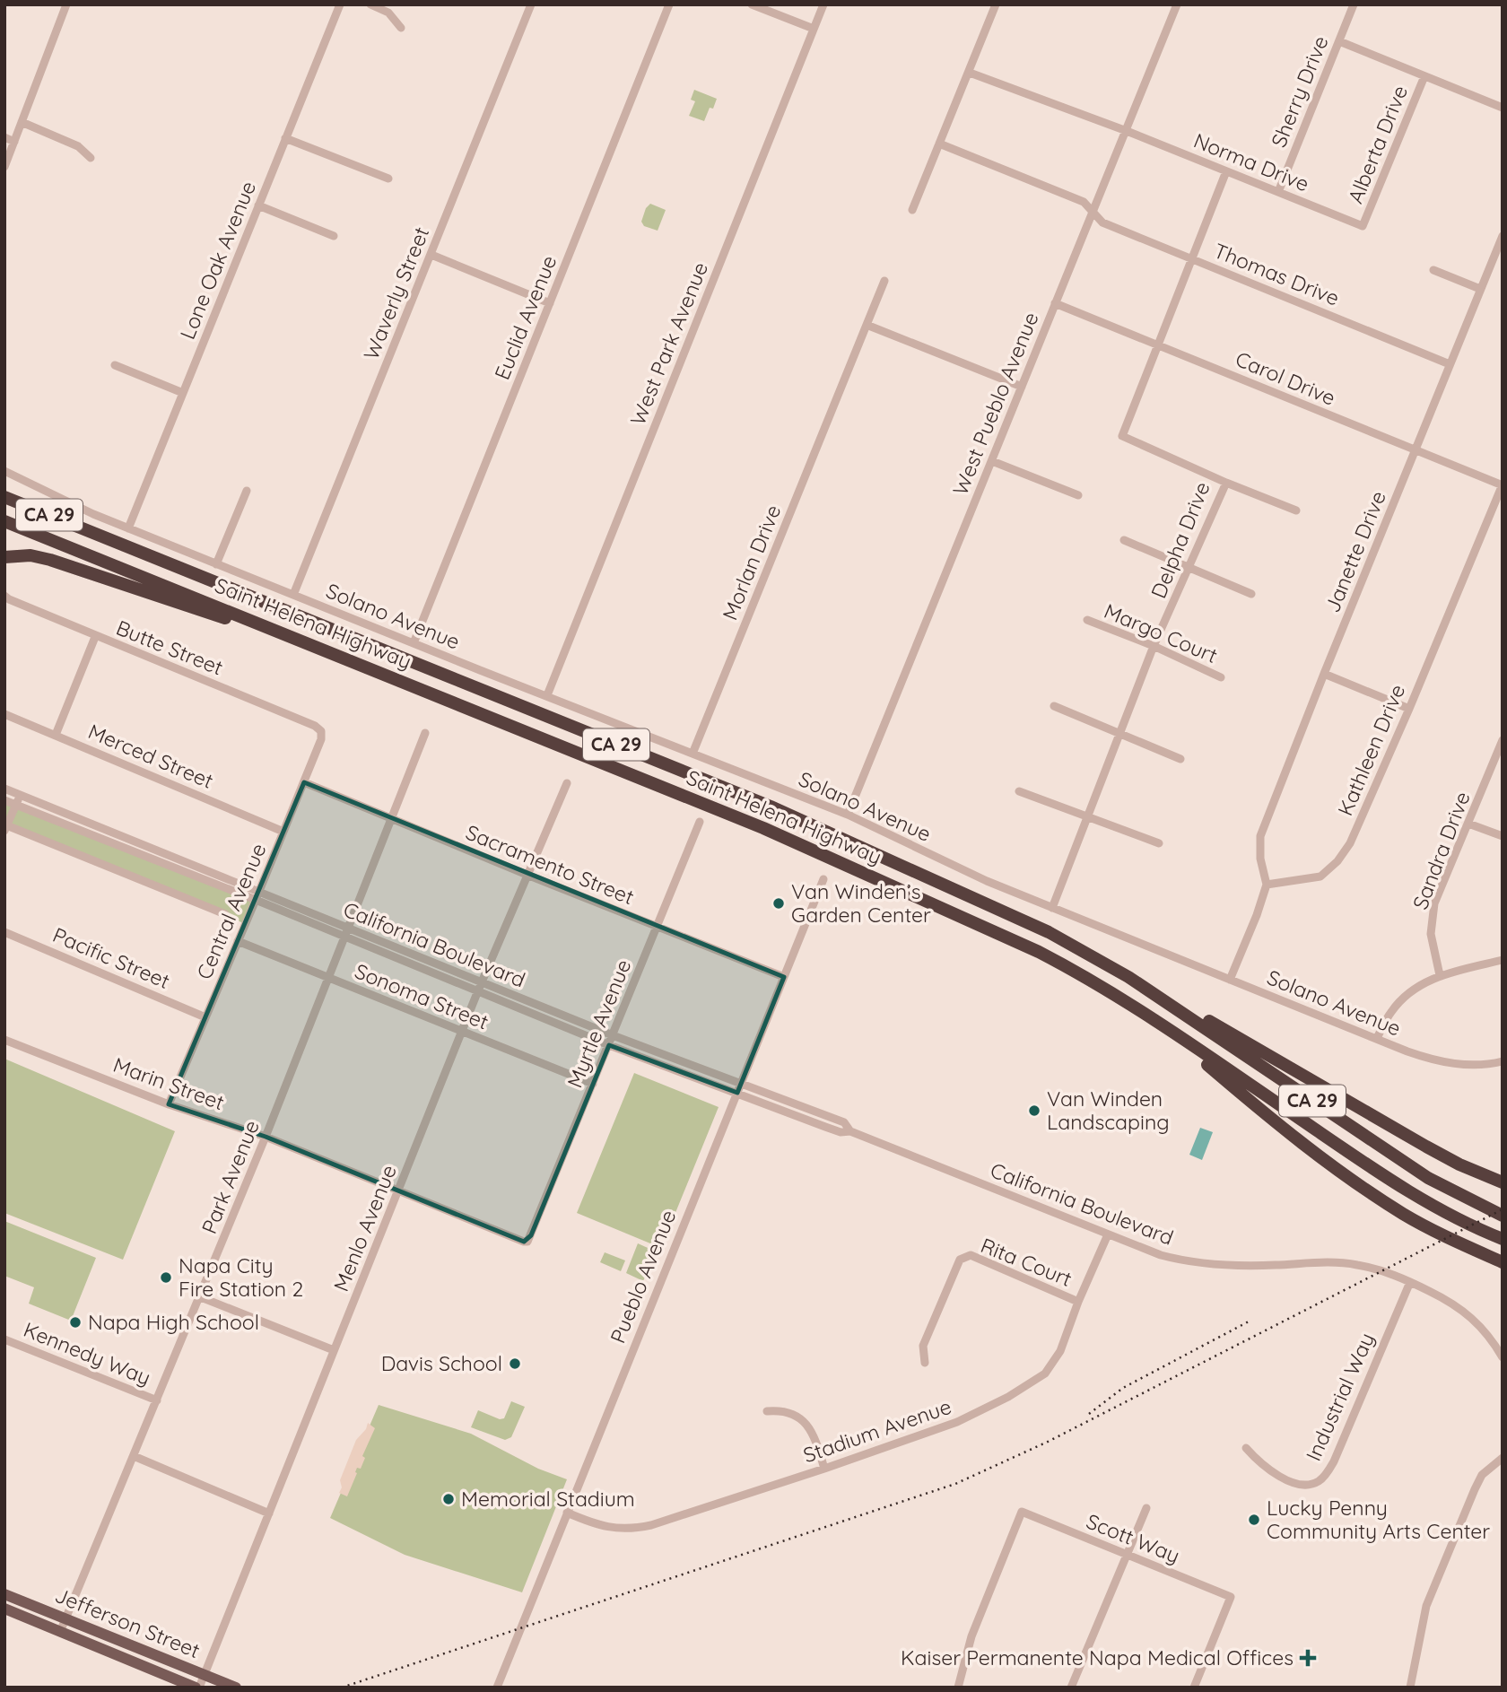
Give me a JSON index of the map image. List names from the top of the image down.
{
  "streets": {
    "highway": ["CA 29", "Saint Helena Highway"],
    "main road": ["Jefferson Street"],
    "street": [
      "Sherry Drive",
      "Alberta Drive",
      "Norma Drive",
      "Lone Oak Avenue",
      "Thomas Drive",
      "Waverly Street",
      "Euclid Avenue",
      "West Park Avenue",
      "Carol Drive",
      "West Pueblo Avenue",
      "Delpha Drive",
      "Janette Drive",
      "Morlan Drive",
      "Solano Avenue",
      "Margo Court",
      "Butte Street",
      "Kathleen Drive",
      "Merced Street",
      "Sandra Drive",
      "Sacramento Street",
      "Central Avenue",
      "California Boulevard",
      "Pacific Street",
      "Sonoma Street",
      "Myrtle Avenue",
      "Marin Street",
      "Park Avenue",
      "Menlo Avenue",
      "Rita Court",
      "Pueblo Avenue",
      "Kennedy Way",
      "Industrial Way",
      "Stadium Avenue",
      "Scott Way"
    ]
  },
  "crossings": [
    ["Sherry Drive", "Norma Drive"],
    ["Alberta Drive", "Norma Drive"],
    ["Norma Drive", "West Pueblo Avenue"],
    ["Norma Drive", "Delpha Drive"],
    ["Lone Oak Avenue", "Solano Avenue"],
    ["Thomas Drive", "West Pueblo Avenue"],
    ["Thomas Drive", "Delpha Drive"],
    ["Thomas Drive", "Janette Drive"],
    ["Waverly Street", "Solano Avenue"],
    ["Euclid Avenue", "Solano Avenue"],
    ["West Park Avenue", "Solano Avenue"],
    ["Carol Drive", "West Pueblo Avenue"],
    ["Carol Drive", "Delpha Drive"],
    ["Carol Drive", "Janette Drive"],
    ["Carol Drive", "Kathleen Drive"],
    ["West Pueblo Avenue", "Solano Avenue"],
    ["Delpha Drive", "Solano Avenue"],
    ["Delpha Drive", "Margo Court"],
    ["Janette Drive", "Kathleen Drive"],
    ["Morlan Drive", "Solano Avenue"],
    ["Butte Street", "Central Avenue"],
    ["Merced Street", "Central Avenue"],
    ["Sacramento Street", "Central Avenue"],
    ["Sacramento Street", "Myrtle Avenue"],
    ["Sacramento Street", "Park Avenue"],
    ["Sacramento Street", "Menlo Avenue"],
    ["Sacramento Street", "Pueblo Avenue"],
    ["Central Avenue", "California Boulevard"],
    ["Central Avenue", "Pacific Street"],
    ["Central Avenue", "Sonoma Street"],
    ["Central Avenue", "Marin Street"],
    ["California Boulevard", "Myrtle Avenue"],
    ["California Boulevard", "Park Avenue"],
    ["California Boulevard", "Menlo Avenue"],
    ["California Boulevard", "Pueblo Avenue"],
    ["California Boulevard", "Industrial Way"],
    ["California Boulevard", "Stadium Avenue"],
    ["Sonoma Street", "Myrtle Avenue"],
    ["Sonoma Street", "Park Avenue"],
    ["Sonoma Street", "Menlo Avenue"],
    ["Myrtle Avenue", "Marin Street"],
    ["Marin Street", "Park Avenue"],
    ["Marin Street", "Menlo Avenue"],
    ["Park Avenue", "Kennedy Way"],
    ["Park Avenue", "Jefferson Street"],
    ["Menlo Avenue", "Jefferson Street"],
    ["Rita Court", "Stadium Avenue"],
    ["Pueblo Avenue", "Stadium Avenue"]
  ],
  "places": {
    "other": [
      "Van Winden’s Garden Center",
      "Van Winden Landscaping",
      "Napa City Fire Station 2",
      "Napa High School",
      "Davis School",
      "Memorial Stadium",
      "Lucky Penny Community Arts Center"
    ],
    "health": ["Kaiser Permanente Napa Medical Offices"]
  }
}
